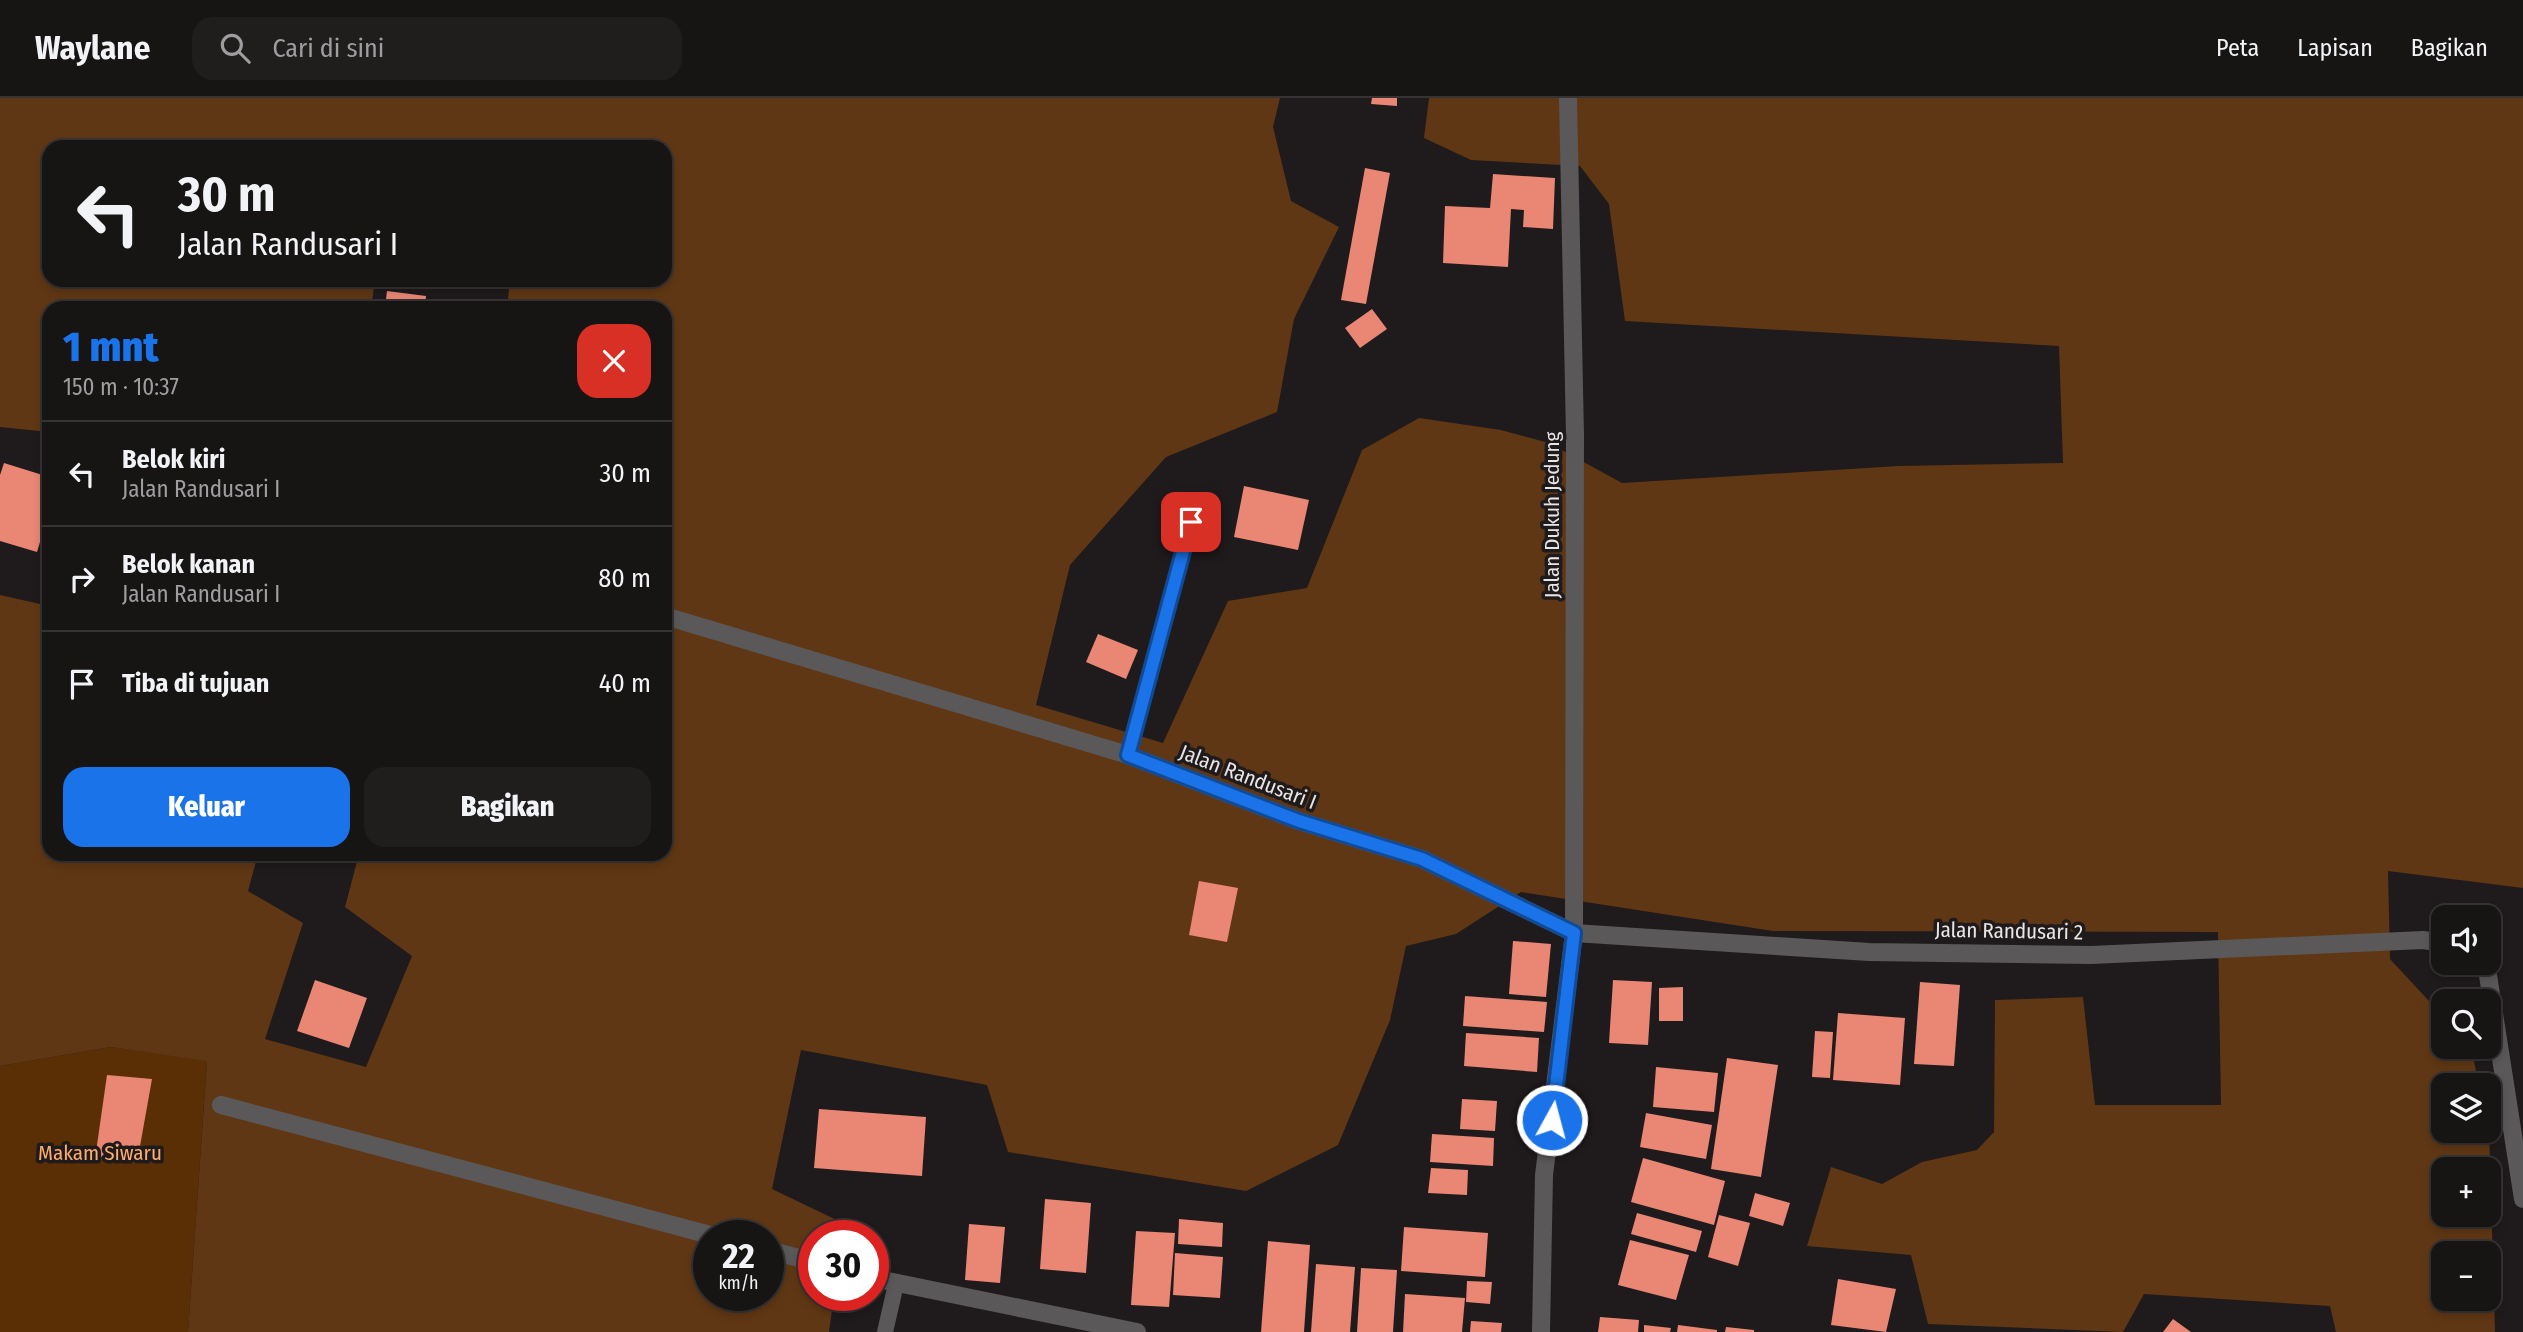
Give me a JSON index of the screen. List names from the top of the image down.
{
  "streets": {
    "street": ["Jalan Dukuh Jedung", "Jalan Randusari I", "Jalan Randusari 2"]
  },
  "crossings": [
    ["Jalan Dukuh Jedung", "Jalan Randusari I"],
    ["Jalan Dukuh Jedung", "Jalan Randusari 2"],
    ["Jalan Randusari I", "Jalan Randusari 2"]
  ],
  "parks": ["Makam Siwaru"],
  "page": {
    "header": "Waylane",
    "search": "Cari di sini",
    "nav": ["Peta", "Lapisan", "Bagikan"],
    "turn": ["30 m", "Jalan Randusari I"],
    "heading": ["1 mnt", "150 m · 10:37"],
    "list": [
      {
        "name": "Belok kiri",
        "note": "Jalan Randusari I",
        "value": "30 m"
      },
      {
        "name": "Belok kanan",
        "note": "Jalan Randusari I",
        "value": "80 m"
      },
      {
        "name": "Tiba di tujuan",
        "value": "40 m"
      }
    ],
    "buttons": ["Keluar", "Bagikan"],
    "map_buttons": ["+", "−"],
    "speed": "22 km/h",
    "limit": "30"
  }
}
